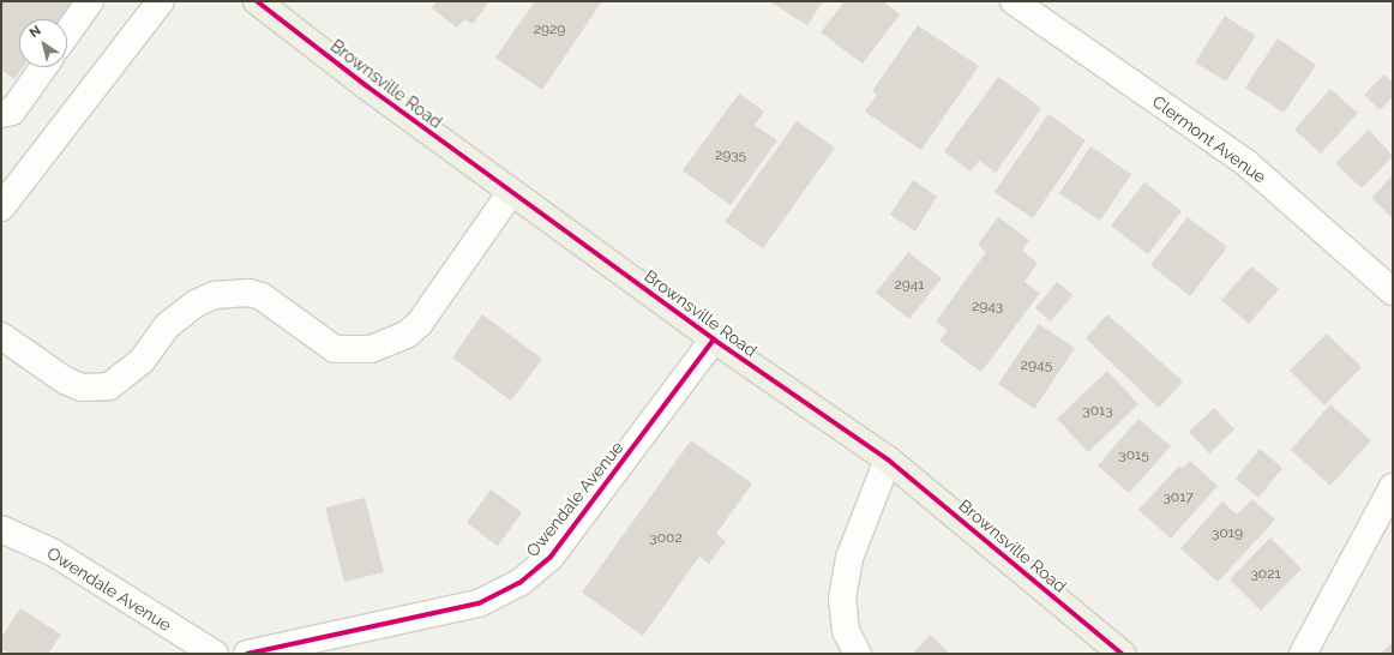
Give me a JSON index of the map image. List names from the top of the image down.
{
  "streets": {
    "main road": ["Brownsville Road"],
    "street": ["Clermont Avenue", "Owendale Avenue"]
  },
  "crossings": [
    ["Brownsville Road", "Owendale Avenue"]
  ],
  "house_numbers": [
    "2929",
    "2935",
    "2941",
    "2943",
    "2945",
    "3013",
    "3015",
    "3017",
    "3019",
    "3002",
    "3021"
  ],
  "north": "top left"
}
